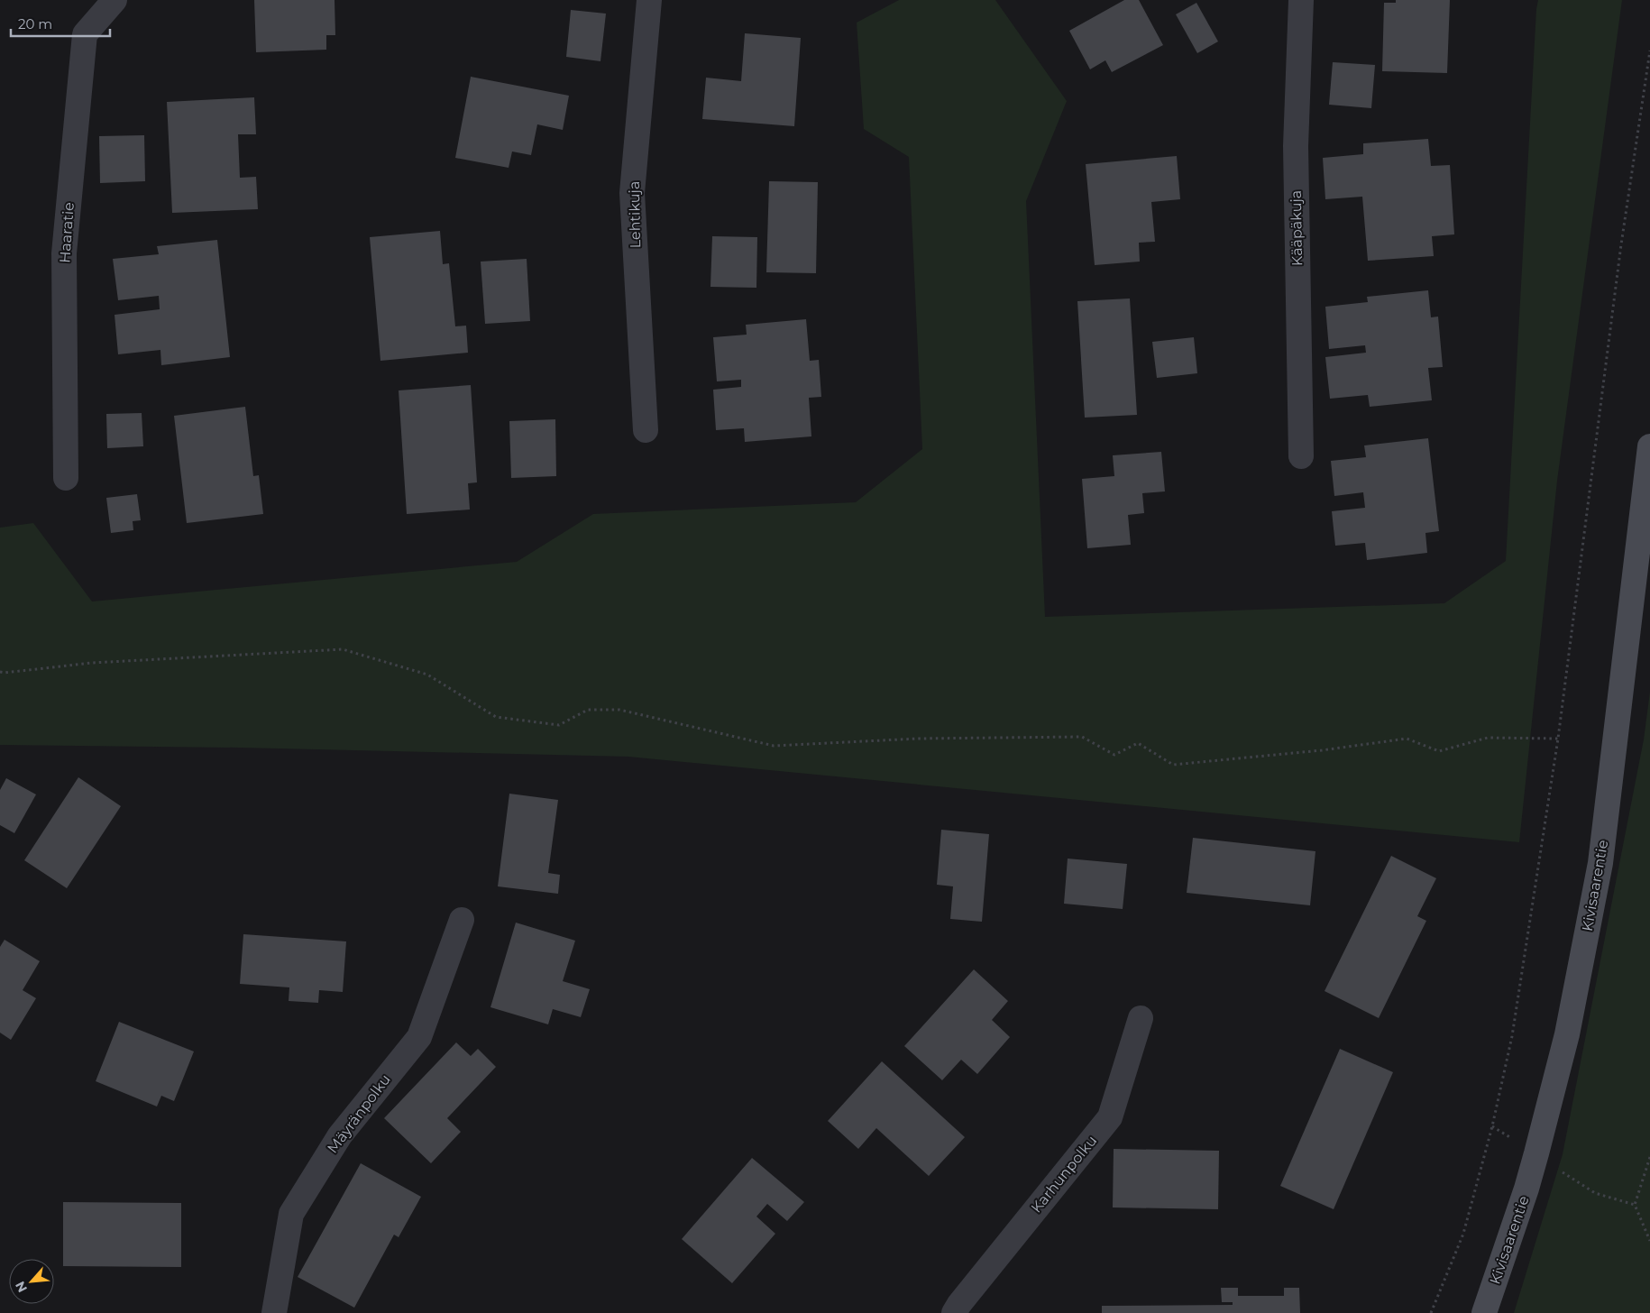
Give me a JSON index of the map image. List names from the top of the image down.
{
  "streets": {
    "street": [
      "Lehtikuja",
      "Kääpäkuja",
      "Haaratie",
      "Kivisaarentie",
      "Mäyränpolku",
      "Karhunpolku"
    ]
  },
  "scale_bar": "20 m",
  "north": "bottom left"
}
